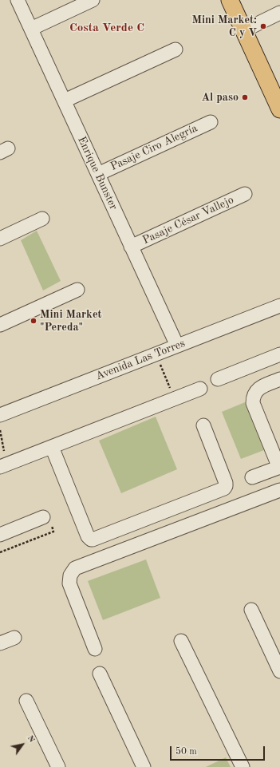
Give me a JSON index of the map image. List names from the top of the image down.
{
  "streets": {
    "street": [
      "Pasaje Ciro Alegría",
      "Enrique Bunster",
      "Pasaje César Vallejo",
      "Avenida Las Torres"
    ]
  },
  "crossings": [
    ["Pasaje Ciro Alegría", "Enrique Bunster"],
    ["Enrique Bunster", "Pasaje César Vallejo"],
    ["Enrique Bunster", "Avenida Las Torres"]
  ],
  "districts": ["Costa Verde C"],
  "places": ["Mini Market: C y V", "Al paso", "Mini Market \"Pereda\""],
  "scale_bar": "50 m",
  "north": "top right"
}
